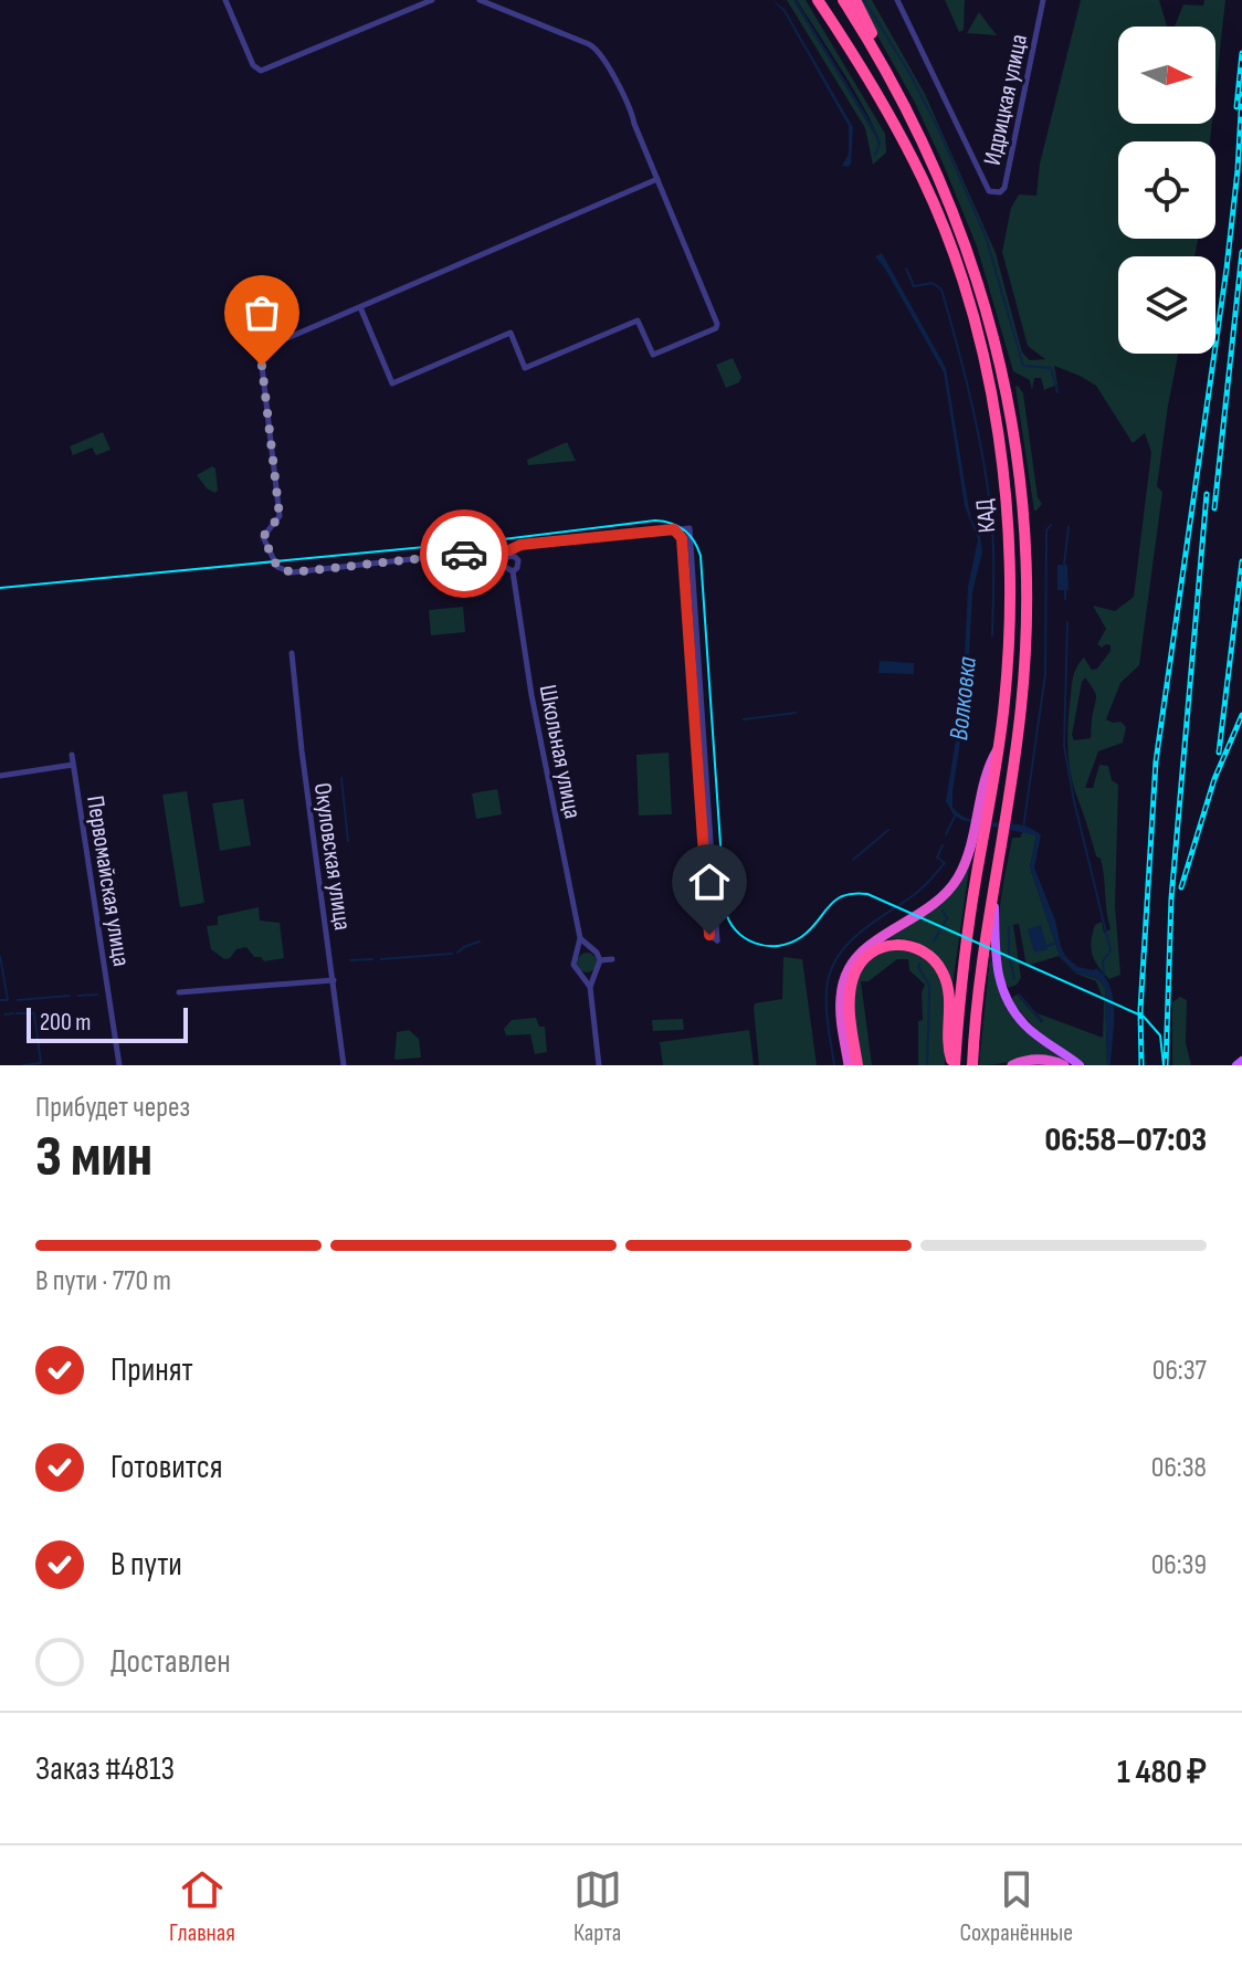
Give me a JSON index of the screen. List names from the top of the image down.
{
  "streets": {
    "highway": ["КАД"],
    "street": [
      "Идрицкая улица",
      "Школьная улица",
      "Окуловская улица",
      "Первомайская улица"
    ]
  },
  "water": ["Волковка"],
  "scale_bar": "200 m",
  "north": "right",
  "page": {
    "scale": "200 m",
    "heading": ["3 мин", "Прибудет через", "06:58–07:03"],
    "panel": ["Заказ #4813", "1 480 ₽"],
    "bar": "В пути · 770 m",
    "list": [
      ["Принят", "06:37"],
      ["Готовится", "06:38"],
      ["В пути", "06:39"],
      "Доставлен"
    ],
    "tabs": ["Главная", "Карта", "Сохранённые"]
  }
}
